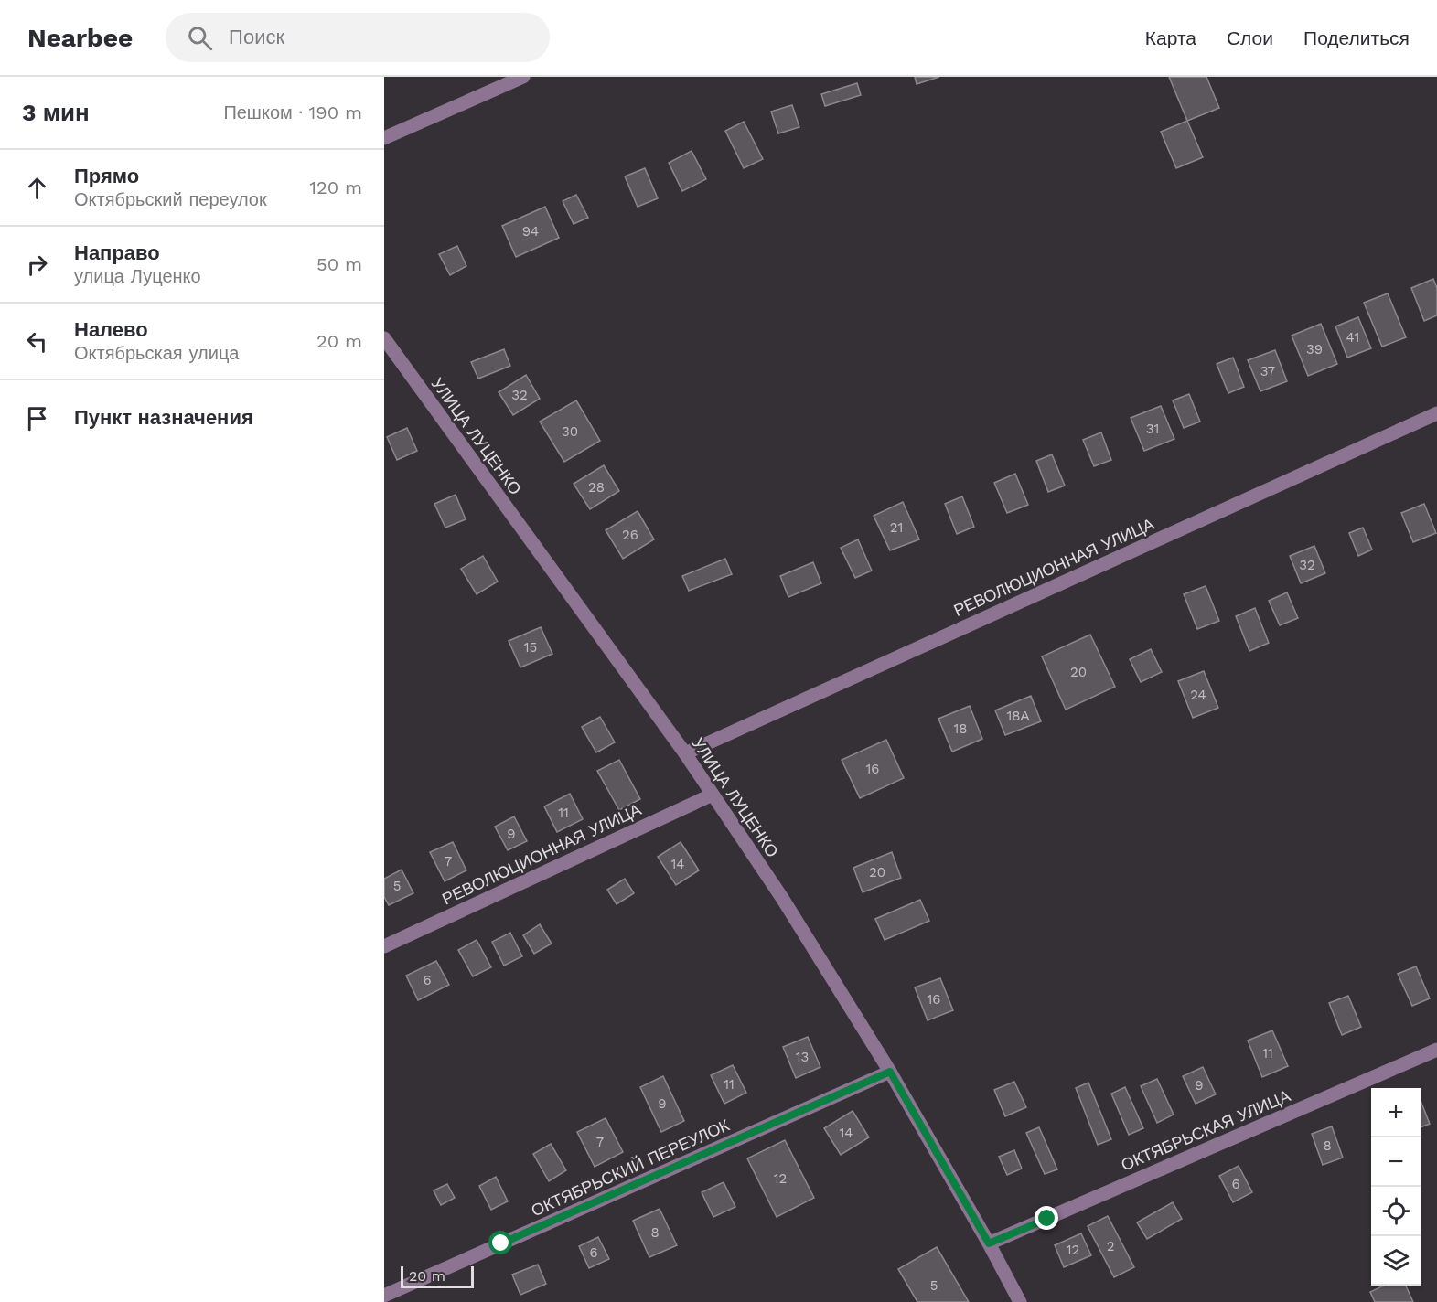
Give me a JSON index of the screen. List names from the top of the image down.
{
  "streets": {
    "street": [
      "УЛИЦА ЛУЦЕНКО",
      "РЕВОЛЮЦИОННАЯ УЛИЦА",
      "ОКТЯБРЬСКАЯ УЛИЦА",
      "ОКТЯБРЬСКИЙ ПЕРЕУЛОК"
    ]
  },
  "crossings": [
    ["УЛИЦА ЛУЦЕНКО", "РЕВОЛЮЦИОННАЯ УЛИЦА"],
    ["УЛИЦА ЛУЦЕНКО", "ОКТЯБРЬСКАЯ УЛИЦА"],
    ["УЛИЦА ЛУЦЕНКО", "ОКТЯБРЬСКИЙ ПЕРЕУЛОК"]
  ],
  "house_numbers": [
    "94",
    "41",
    "39",
    "37",
    "32",
    "31",
    "30",
    "28",
    "21",
    "26",
    "32",
    "15",
    "20",
    "24",
    "18А",
    "18",
    "16",
    "11",
    "9",
    "7",
    "14",
    "20",
    "5",
    "6",
    "16",
    "11",
    "13",
    "11",
    "9",
    "9",
    "14",
    "7",
    "8",
    "12",
    "6",
    "8",
    "2",
    "12",
    "6",
    "5"
  ],
  "scale_bar": "20 m",
  "page": {
    "header": "Nearbee",
    "search": "Поиск",
    "nav": ["Карта", "Слои", "Поделиться"],
    "heading": ["3 мин", "Пешком · 190 m"],
    "list": [
      ["Прямо", "Октябрьский переулок", "120 m"],
      ["Направо", "улица Луценко", "50 m"],
      ["Налево", "Октябрьская улица", "20 m"],
      "Пункт назначения"
    ],
    "map_buttons": ["+", "−"],
    "scale": "20 m"
  }
}
